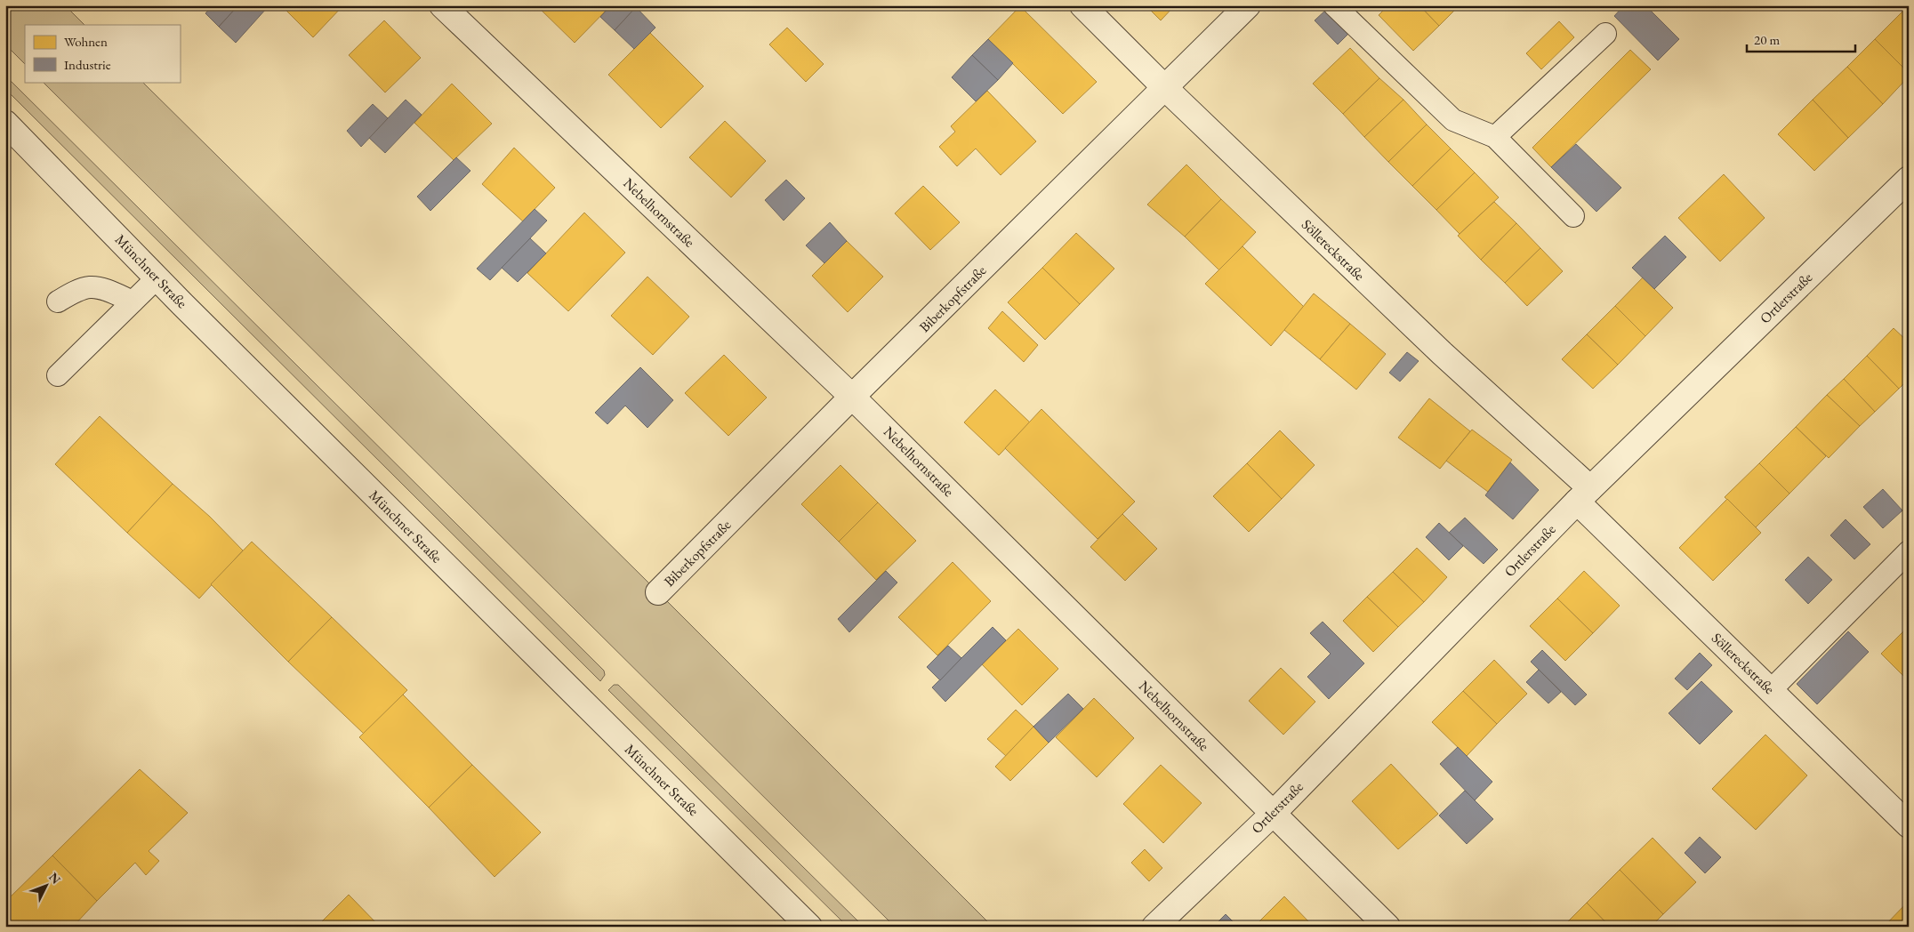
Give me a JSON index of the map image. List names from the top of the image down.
{
  "streets": {
    "street": [
      "Nebelhornstraße",
      "Söllereckstraße",
      "Münchner Straße",
      "Ortlerstraße",
      "Biberkopfstraße"
    ]
  },
  "crossings": [
    ["Nebelhornstraße", "Ortlerstraße"],
    ["Nebelhornstraße", "Biberkopfstraße"],
    ["Söllereckstraße", "Ortlerstraße"],
    ["Söllereckstraße", "Biberkopfstraße"]
  ],
  "legend": ["Wohnen", "Industrie"],
  "scale_bar": "20 m",
  "north": "top right"
}
